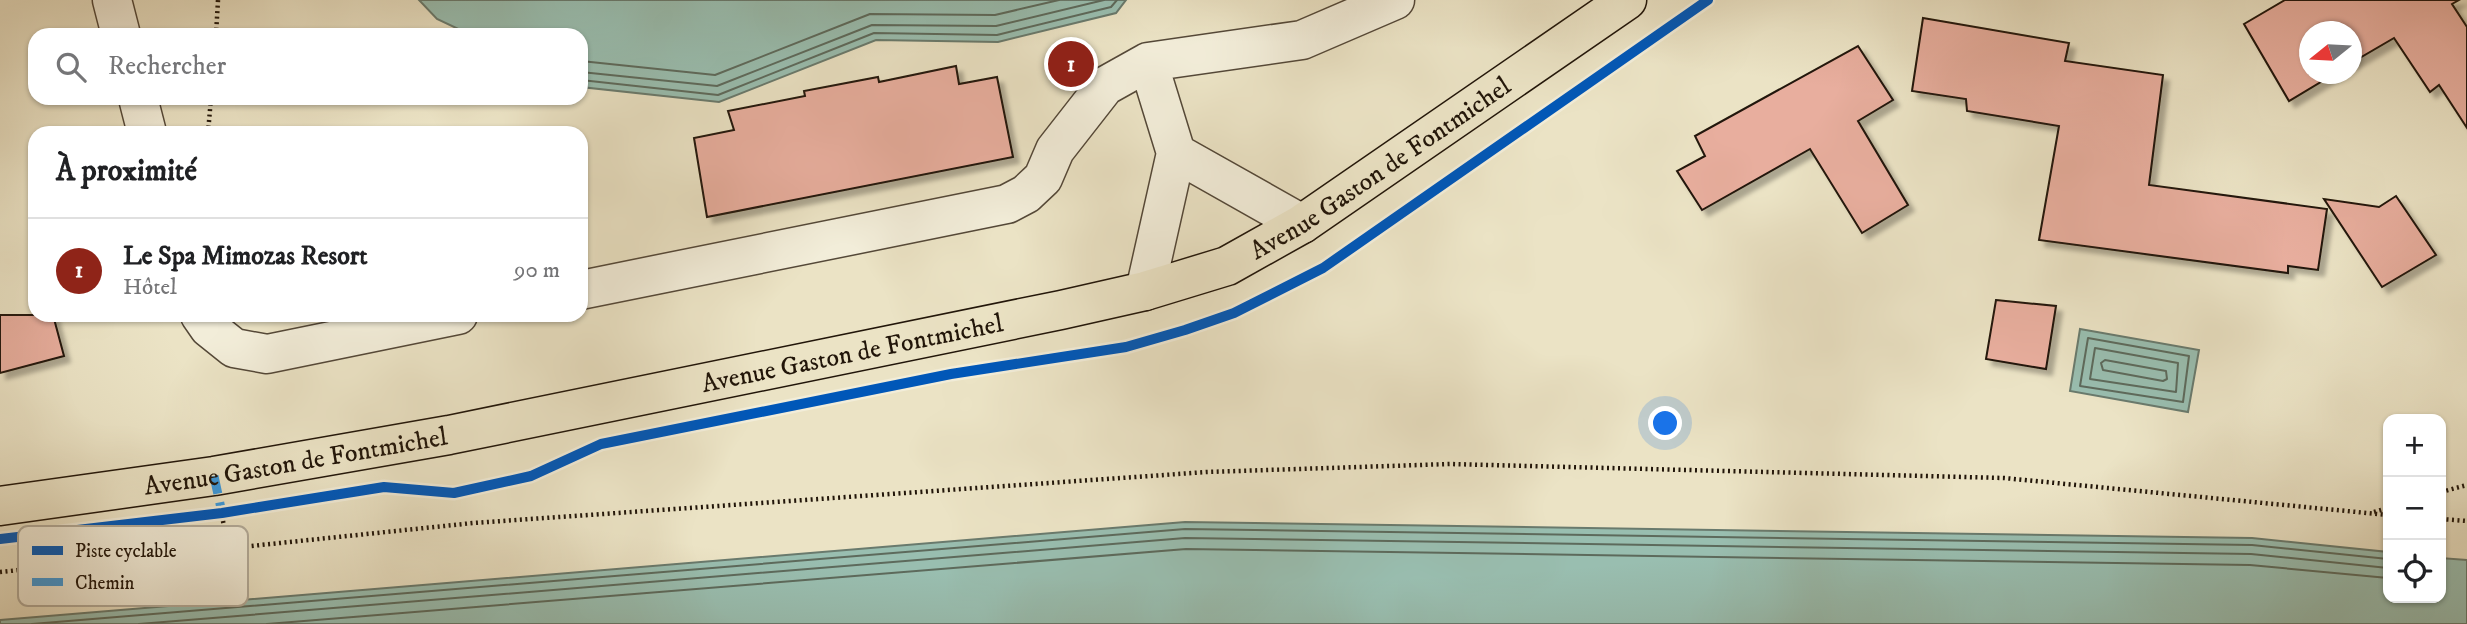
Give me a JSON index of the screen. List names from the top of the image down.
{
  "streets": {
    "main road": ["Avenue Gaston de Fontmichel"]
  },
  "legend": ["Piste cyclable", "Chemin"],
  "north": "left",
  "page": {
    "search": "Rechercher",
    "pins": "1",
    "heading": "À proximité",
    "list": [
      {
        "mark": "1",
        "name": "Le Spa Mimozas Resort",
        "note": "Hôtel",
        "value": "90 m"
      }
    ],
    "map_buttons": ["+", "−"]
  }
}
